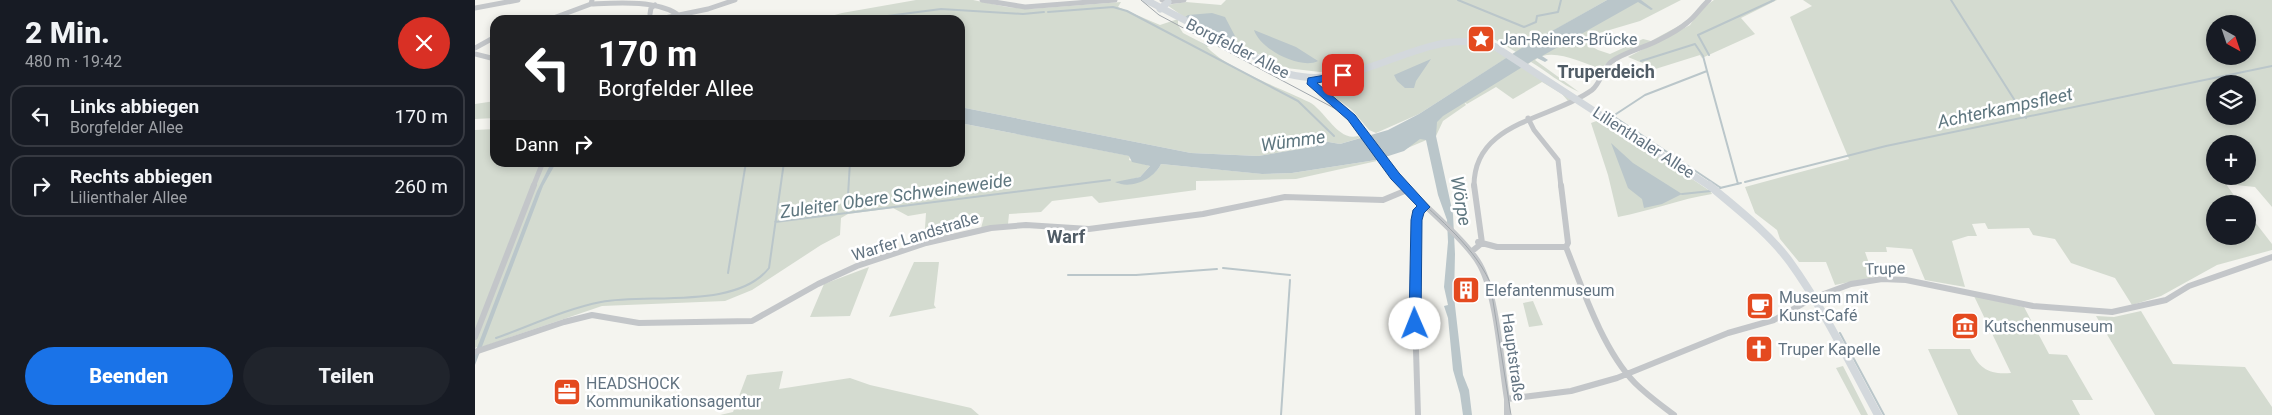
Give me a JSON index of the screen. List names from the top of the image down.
{
  "streets": {
    "main road": ["Borgfelder Allee", "Lilienthaler Allee"],
    "street": ["Warfer Landstraße", "Trupe", "Hauptstraße"]
  },
  "crossings": [
    ["Borgfelder Allee", "Lilienthaler Allee"],
    ["Borgfelder Allee", "Warfer Landstraße"],
    ["Borgfelder Allee", "Hauptstraße"],
    ["Lilienthaler Allee", "Trupe"],
    ["Trupe", "Hauptstraße"]
  ],
  "districts": ["Truperdeich", "Warf"],
  "water": [
    "Achterkampsfleet",
    "Wümme",
    "Zuleiter Obere Schweineweide",
    "Wörpe"
  ],
  "places": {
    "place": ["Jan-Reiners-Brücke"],
    "building": ["Elefantenmuseum"],
    "cafe": ["Museum mit Kunst-Café"],
    "museum": ["Kutschenmuseum"],
    "church": ["Truper Kapelle"],
    "office": ["HEADSHOCK Kommunikationsagentur"]
  },
  "north": "bottom right",
  "page": {
    "heading": ["2 Min.", "480 m · 19:42"],
    "map_buttons": ["+", "−"],
    "turn": ["170 m", "Borgfelder Allee"],
    "list": [
      {
        "name": "Links abbiegen",
        "note": "Borgfelder Allee",
        "value": "170 m"
      },
      {
        "name": "Rechts abbiegen",
        "note": "Lilienthaler Allee",
        "value": "260 m"
      }
    ],
    "then": "Dann",
    "buttons": ["Beenden", "Teilen"]
  }
}
